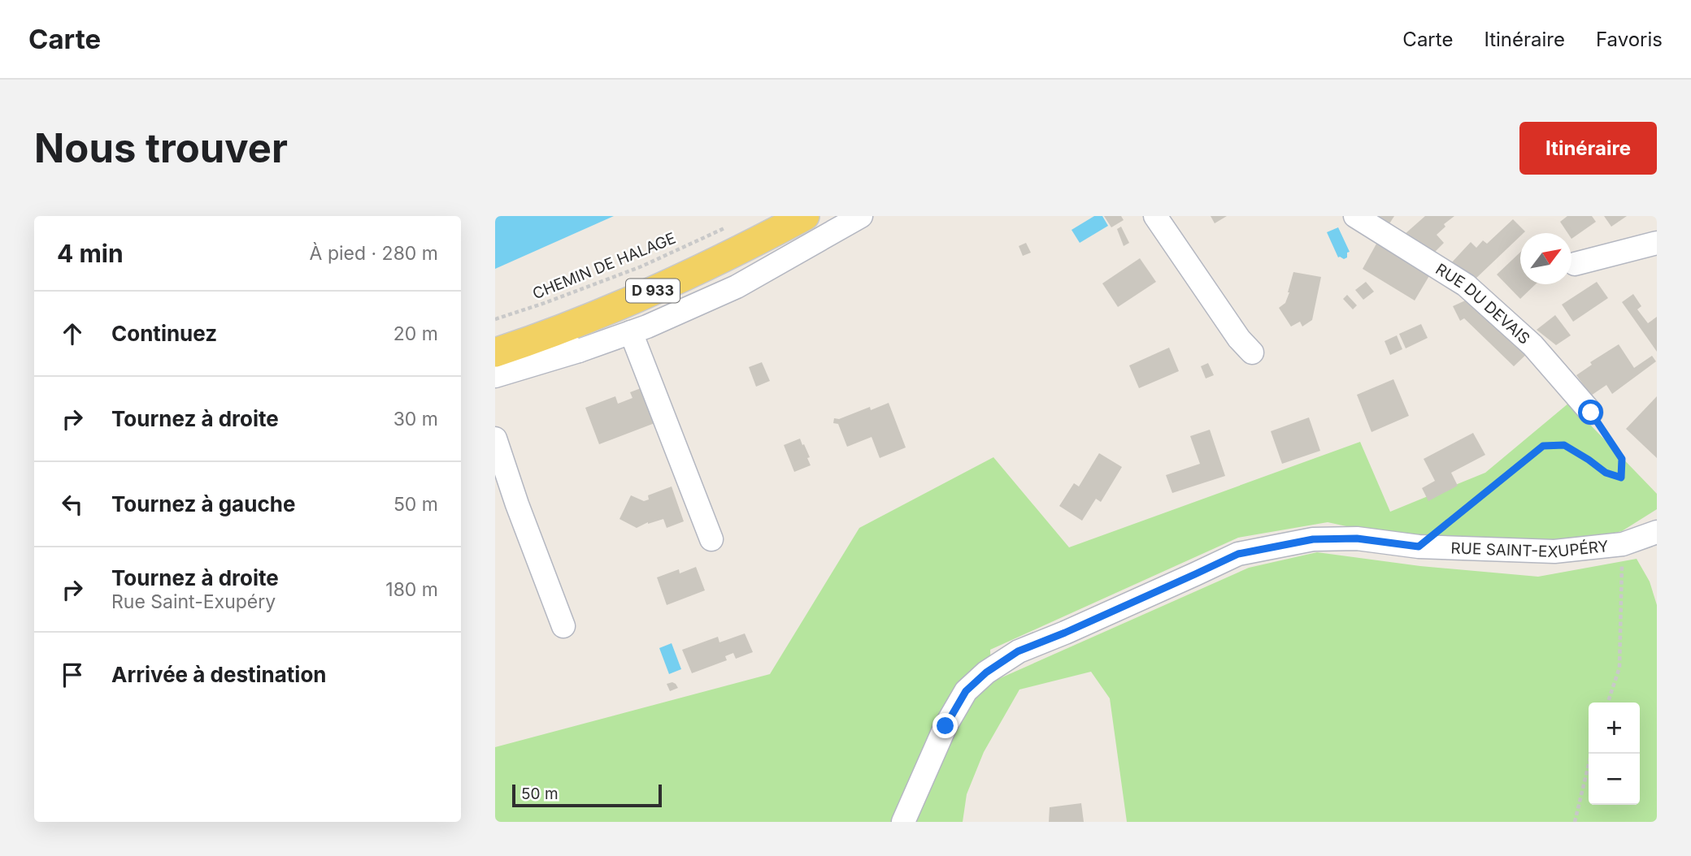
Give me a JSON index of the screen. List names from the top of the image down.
{
  "streets": {
    "main road": ["D 933"],
    "street": ["RUE DU DEVAIS", "RUE SAINT-EXUPÉRY"],
    "path": ["CHEMIN DE HALAGE"]
  },
  "scale_bar": "50 m",
  "north": "top right",
  "page": {
    "header": "Carte",
    "nav": ["Carte", "Itinéraire", "Favoris"],
    "buttons": "Itinéraire",
    "title": "Nous trouver",
    "heading": ["4 min", "À pied · 280 m"],
    "list": [
      ["Continuez", "20 m"],
      ["Tournez à droite", "30 m"],
      ["Tournez à gauche", "50 m"],
      ["Tournez à droite", "Rue Saint-Exupéry", "180 m"],
      "Arrivée à destination"
    ],
    "map_buttons": ["+", "−"],
    "scale": "50 m"
  }
}
